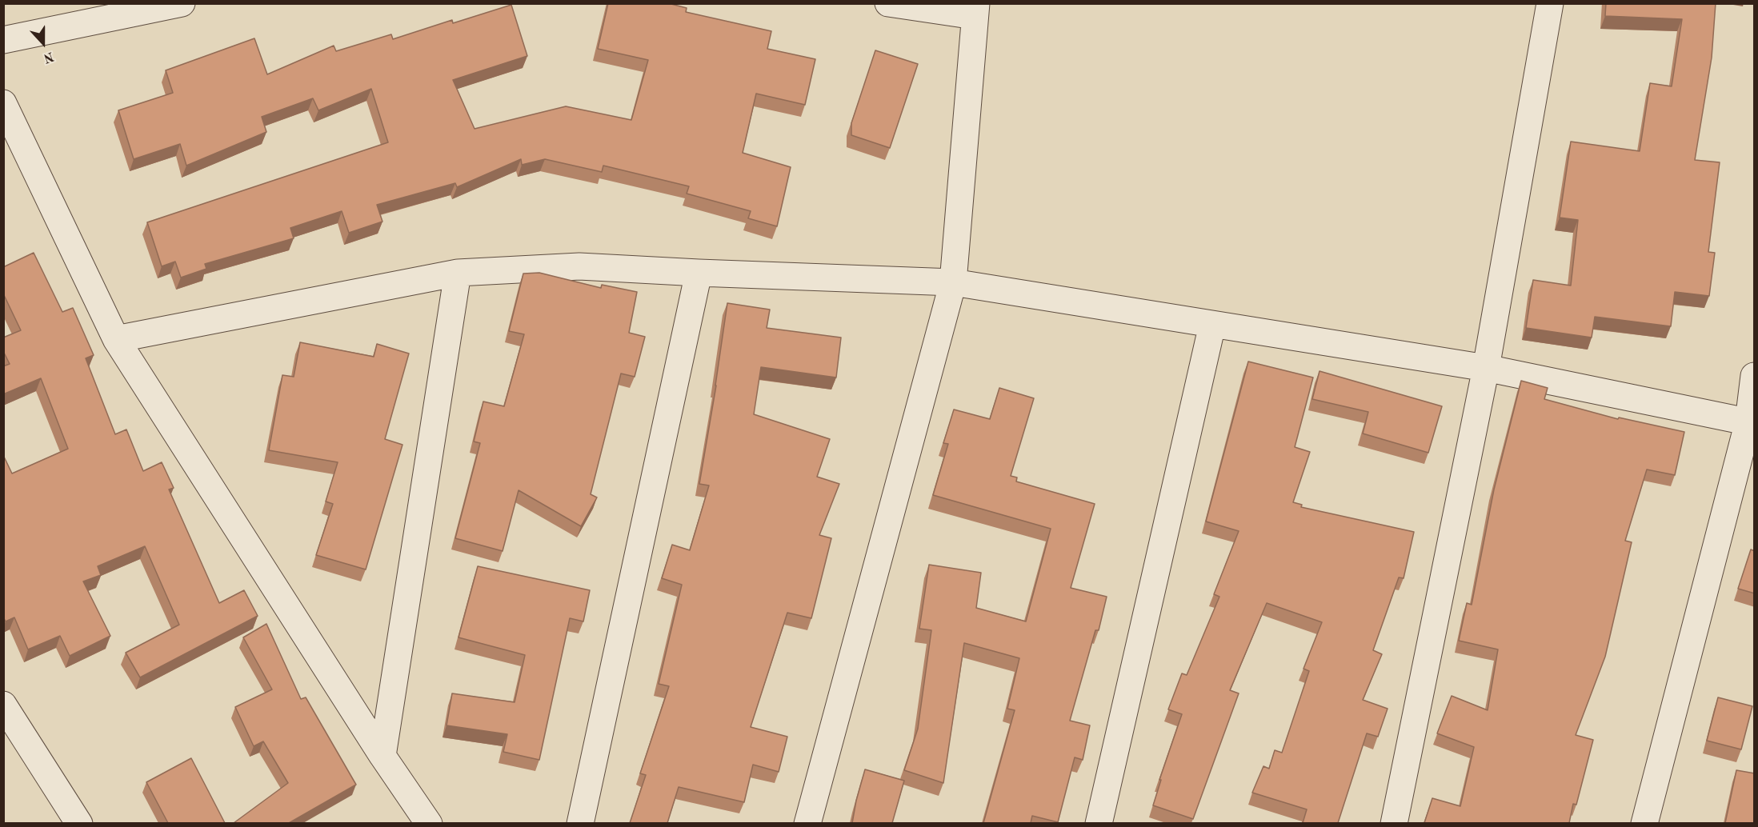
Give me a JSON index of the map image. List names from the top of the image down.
{
  "north": "bottom"
}
